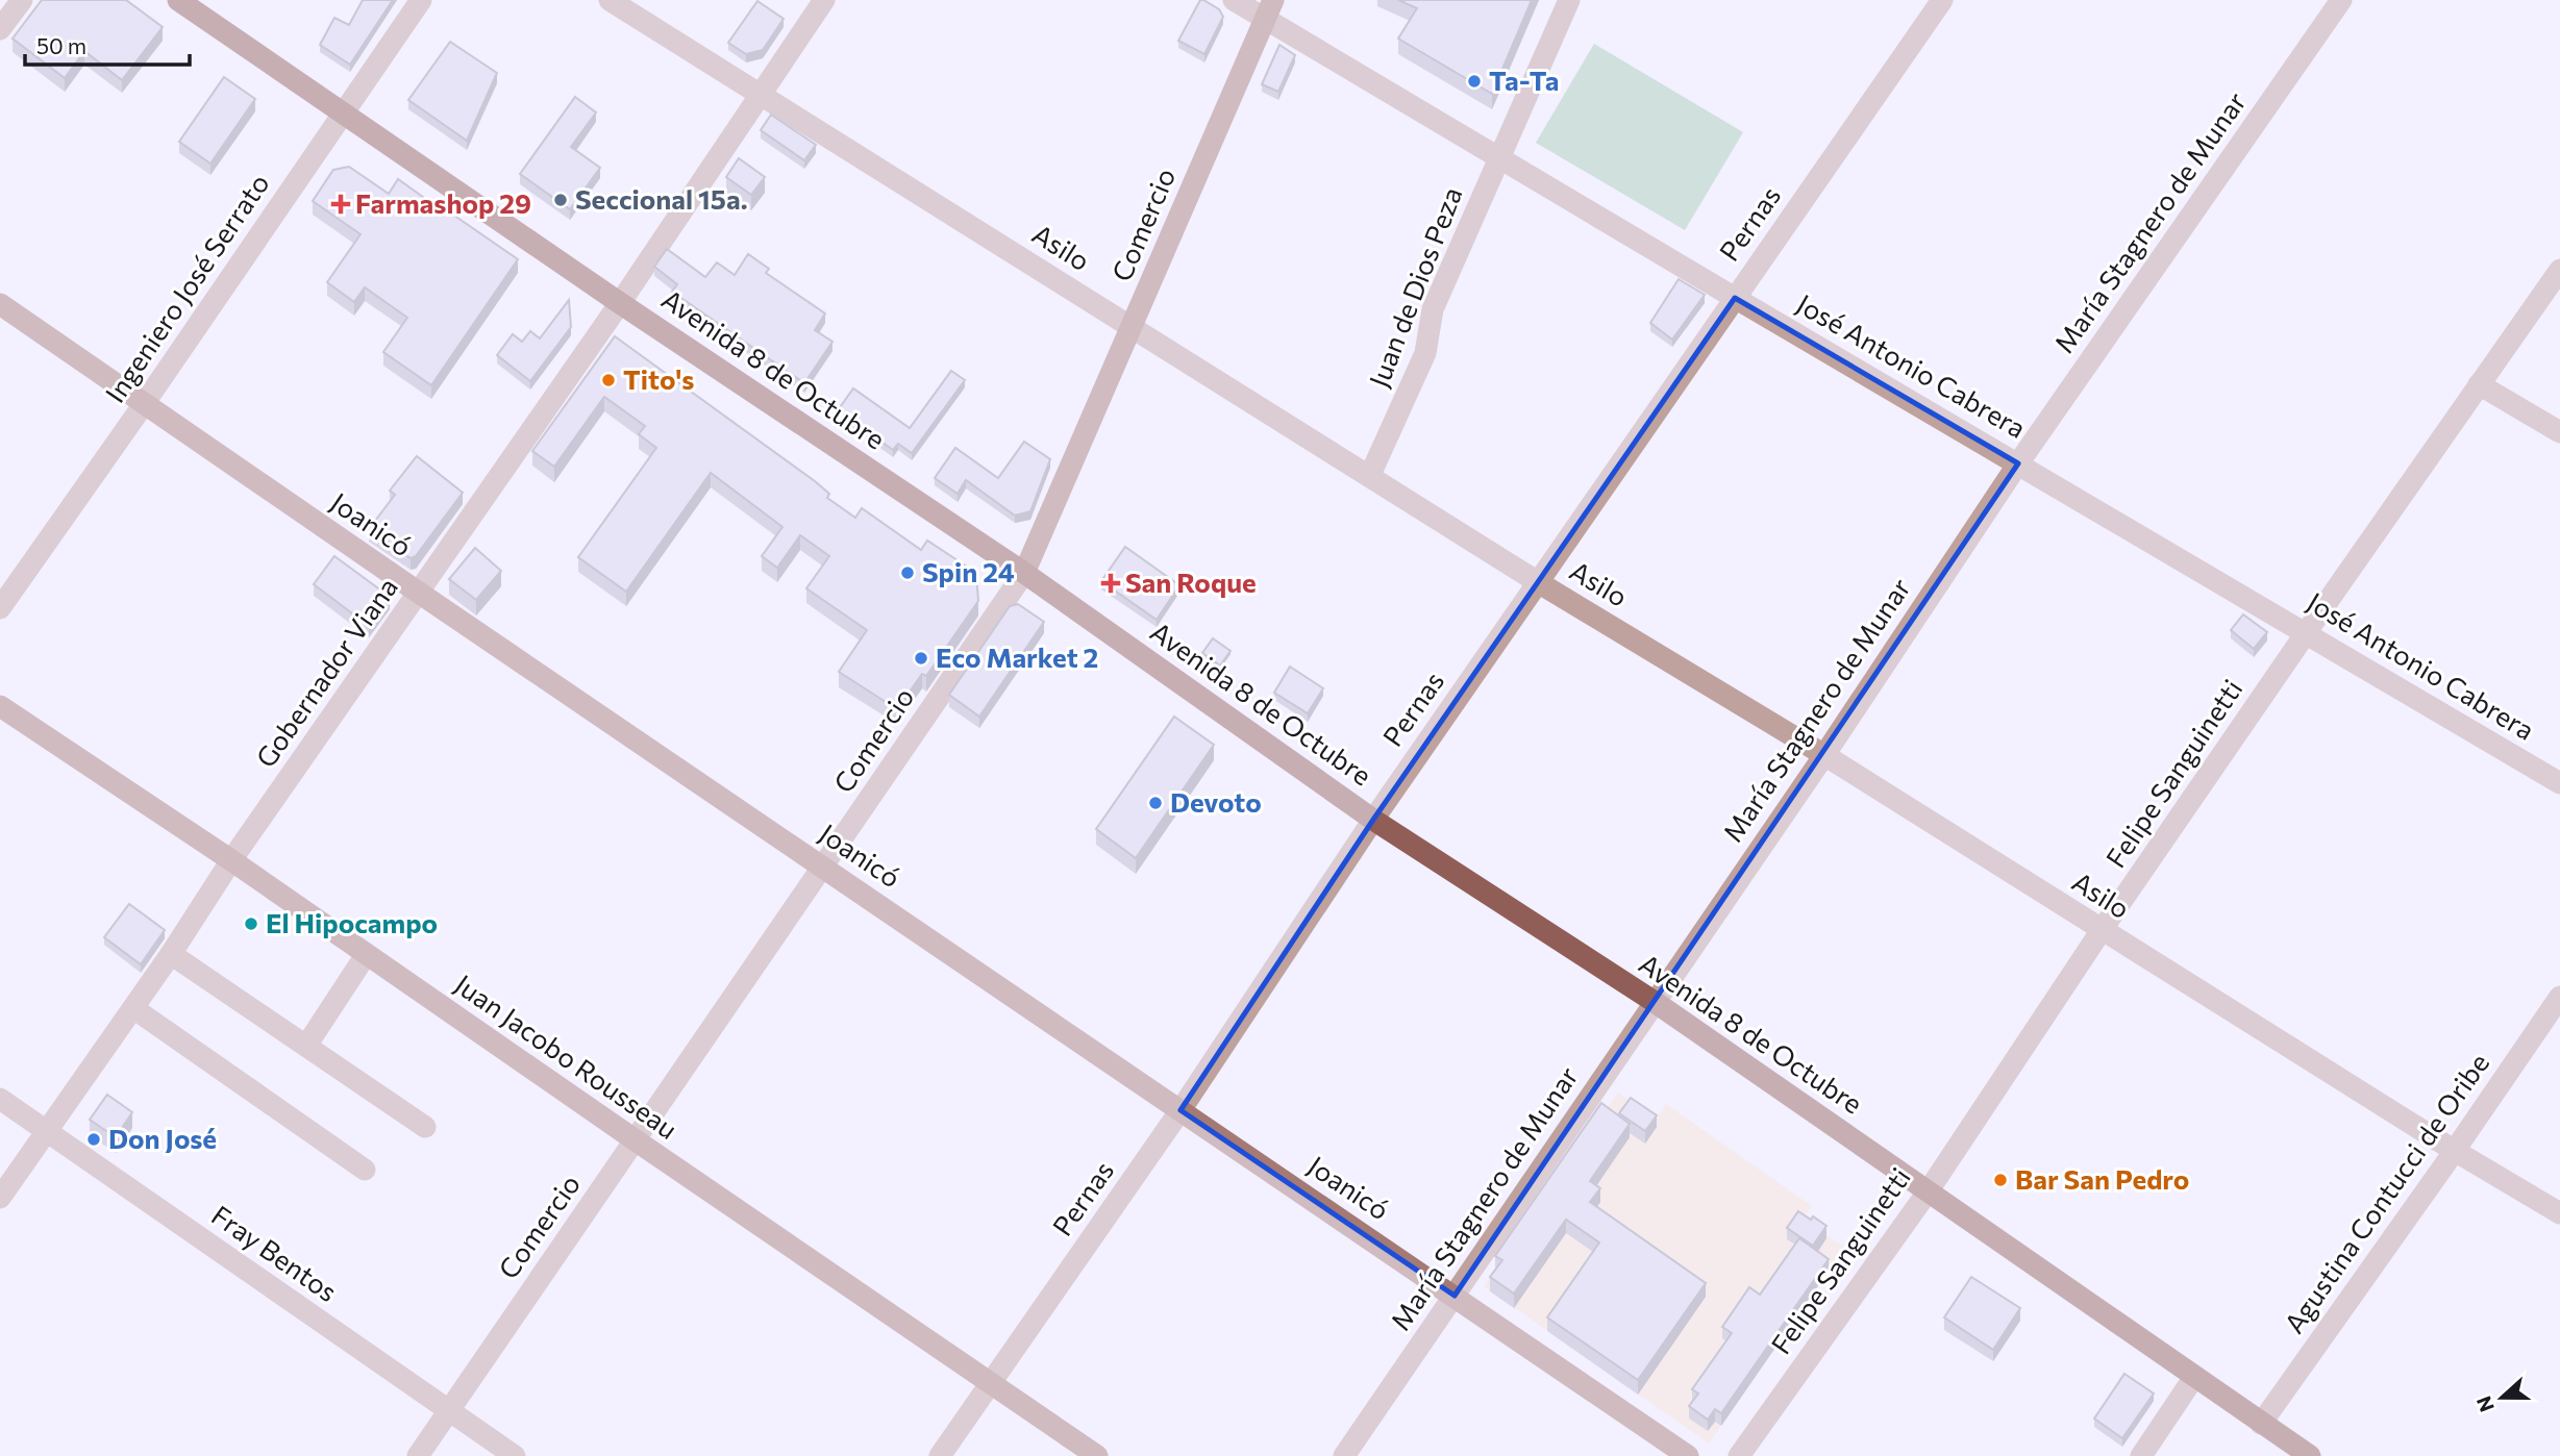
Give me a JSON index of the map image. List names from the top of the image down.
{
  "streets": {
    "main road": ["Avenida 8 de Octubre"],
    "street": [
      "María Stagnero de Munar",
      "Pernas",
      "Comercio",
      "Asilo",
      "Juan de Dios Peza",
      "Ingeniero José Serrato",
      "José Antonio Cabrera",
      "Joanicó",
      "Gobernador Viana",
      "Felipe Sanguinetti",
      "Juan Jacobo Rousseau",
      "Agustina Contucci de Oribe",
      "Fray Bentos"
    ]
  },
  "crossings": [
    ["María Stagnero de Munar", "Asilo"],
    ["María Stagnero de Munar", "José Antonio Cabrera"],
    ["María Stagnero de Munar", "Avenida 8 de Octubre"],
    ["María Stagnero de Munar", "Joanicó"],
    ["Pernas", "Asilo"],
    ["Pernas", "José Antonio Cabrera"],
    ["Pernas", "Avenida 8 de Octubre"],
    ["Pernas", "Joanicó"],
    ["Pernas", "Juan Jacobo Rousseau"],
    ["Comercio", "Asilo"],
    ["Comercio", "José Antonio Cabrera"],
    ["Comercio", "Avenida 8 de Octubre"],
    ["Comercio", "Joanicó"],
    ["Comercio", "Juan Jacobo Rousseau"],
    ["Comercio", "Fray Bentos"],
    ["Asilo", "Juan de Dios Peza"],
    ["Asilo", "Gobernador Viana"],
    ["Asilo", "Felipe Sanguinetti"],
    ["Asilo", "Agustina Contucci de Oribe"],
    ["Juan de Dios Peza", "José Antonio Cabrera"],
    ["Ingeniero José Serrato", "Avenida 8 de Octubre"],
    ["Ingeniero José Serrato", "Joanicó"],
    ["José Antonio Cabrera", "Felipe Sanguinetti"],
    ["Avenida 8 de Octubre", "Gobernador Viana"],
    ["Avenida 8 de Octubre", "Felipe Sanguinetti"],
    ["Avenida 8 de Octubre", "Agustina Contucci de Oribe"],
    ["Joanicó", "Gobernador Viana"],
    ["Gobernador Viana", "Juan Jacobo Rousseau"],
    ["Gobernador Viana", "Fray Bentos"]
  ],
  "places": {
    "other": [
      "Ta-Ta",
      "Seccional 15a.",
      "Tito's",
      "Spin 24",
      "Eco Market 2",
      "Devoto",
      "El Hipocampo",
      "Don José",
      "Bar San Pedro"
    ],
    "health": ["Farmashop 29", "San Roque"]
  },
  "scale_bar": "50 m",
  "north": "left"
}
